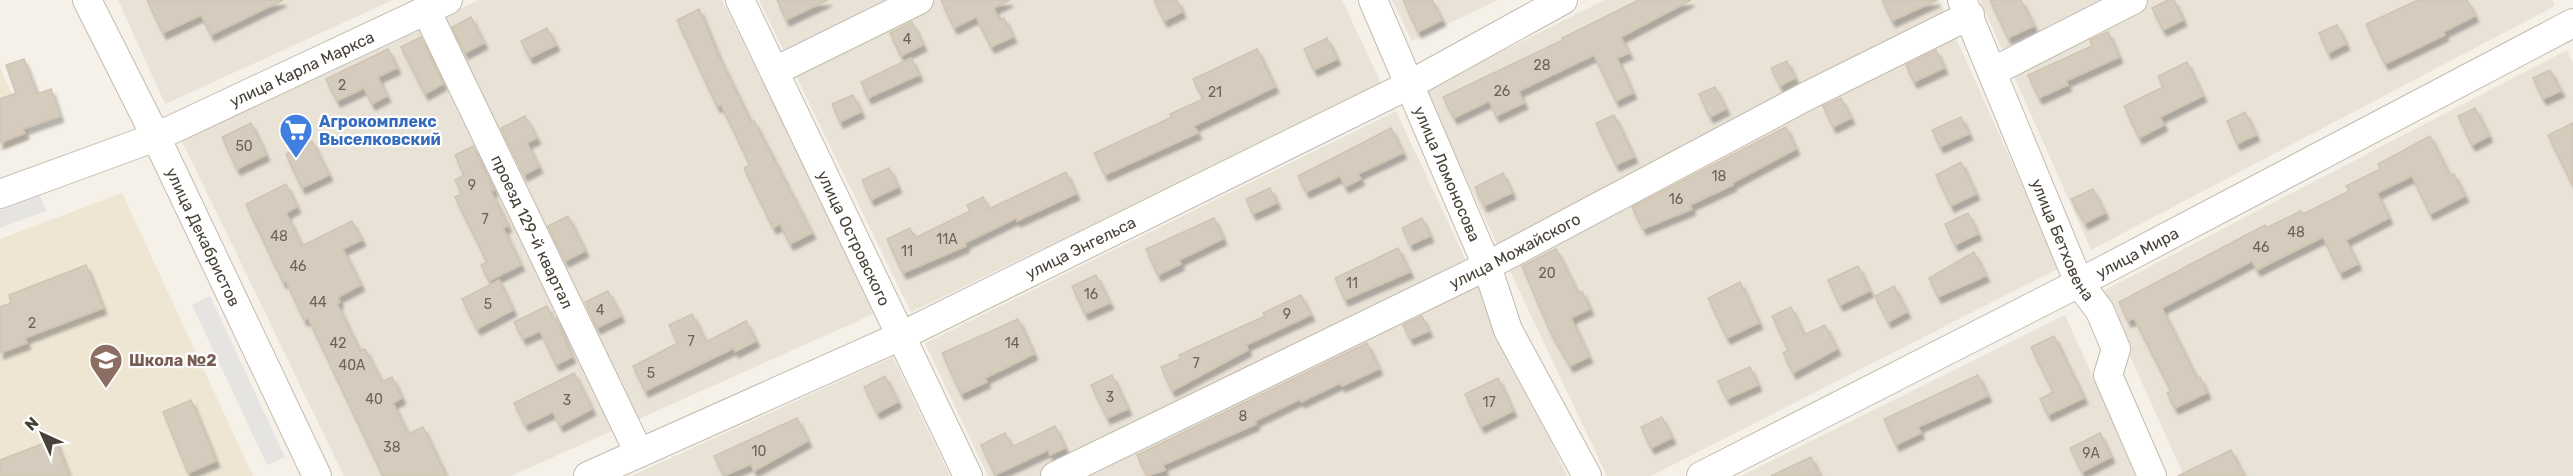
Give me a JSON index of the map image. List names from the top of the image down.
{
  "streets": {
    "street": [
      "улица Карла Маркса",
      "улица Ломоносова",
      "проезд 129-й квартал",
      "улица Декабристов",
      "улица Островского",
      "улица Бетховена",
      "улица Энгельса",
      "улица Можайского",
      "улица Мира"
    ]
  },
  "crossings": [
    ["улица Карла Маркса", "проезд 129-й квартал"],
    ["улица Карла Маркса", "улица Декабристов"],
    ["улица Ломоносова", "улица Энгельса"],
    ["улица Ломоносова", "улица Можайского"],
    ["проезд 129-й квартал", "улица Энгельса"],
    ["улица Островского", "улица Энгельса"],
    ["улица Бетховена", "улица Можайского"],
    ["улица Бетховена", "улица Мира"]
  ],
  "places": {
    "supermarket": ["Агрокомплекс Выселковский"],
    "school or university": ["Школа №2"]
  },
  "house_numbers": [
    "4",
    "28",
    "2",
    "26",
    "21",
    "50",
    "18",
    "9",
    "16",
    "7",
    "48",
    "48",
    "11А",
    "46",
    "11",
    "46",
    "20",
    "11",
    "16",
    "44",
    "5",
    "4",
    "9",
    "2",
    "7",
    "42",
    "14",
    "7",
    "40А",
    "5",
    "3",
    "40",
    "3",
    "17",
    "8",
    "38",
    "10",
    "9А"
  ],
  "north": "top left"
}
